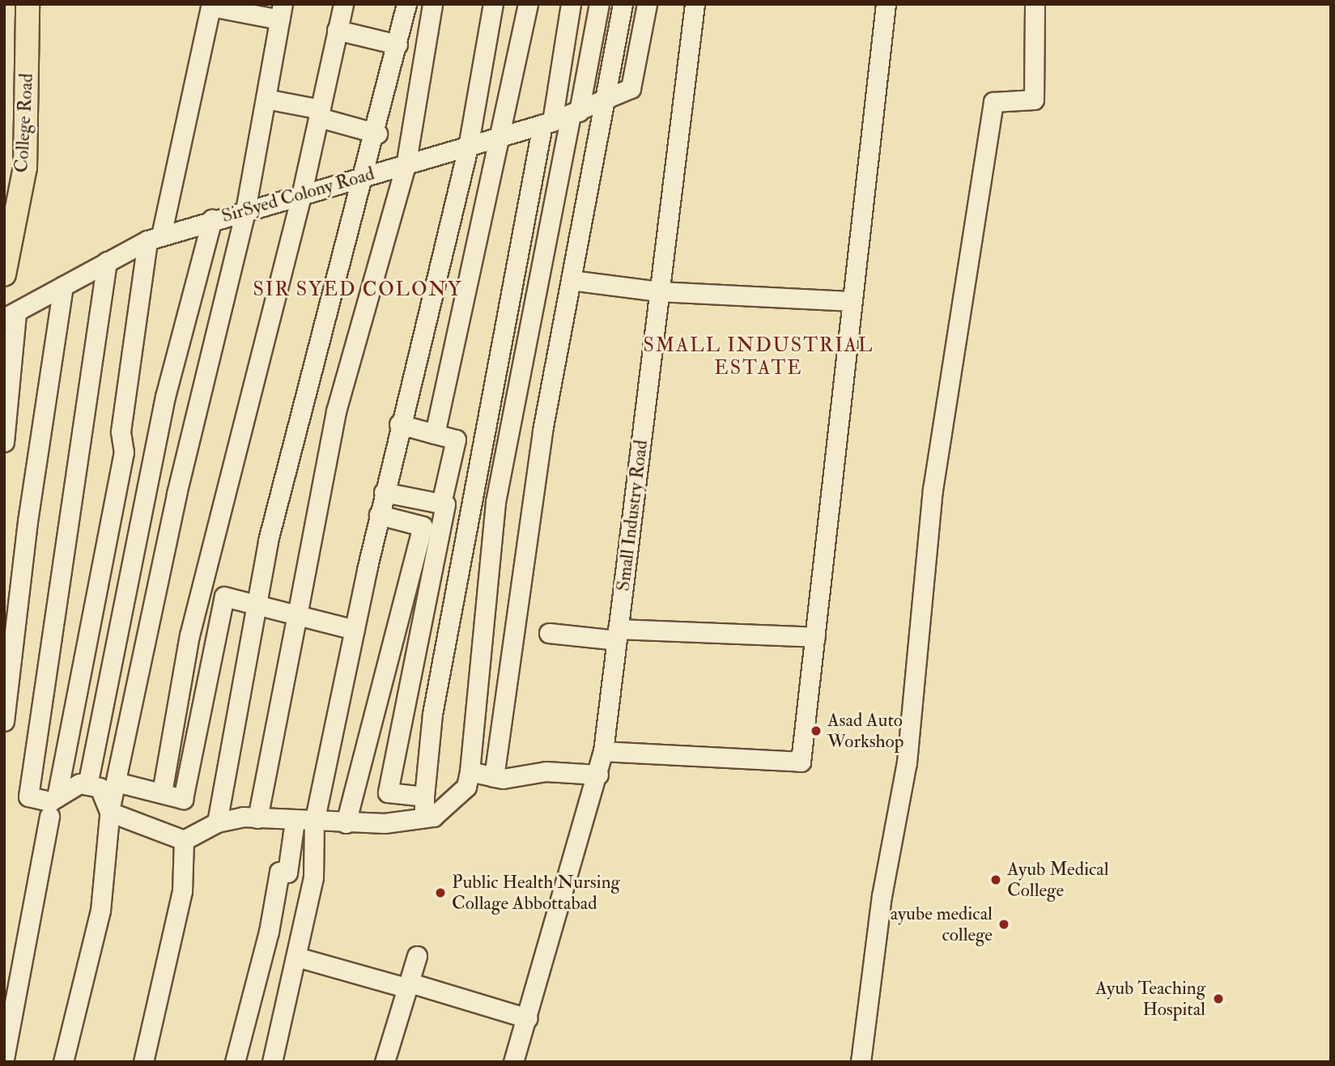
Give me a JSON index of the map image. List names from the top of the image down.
{
  "streets": {
    "main road": ["College Road"],
    "street": ["SirSyed Colony Road", "Small Industry Road"]
  },
  "districts": ["SIR SYED COLONY", "SMALL INDUSTRIAL ESTATE"],
  "places": [
    "Asad Auto Workshop",
    "Ayub Medical College",
    "Public Health Nursing Collage Abbottabad",
    "ayube medical college",
    "Ayub Teaching Hospital"
  ]
}
